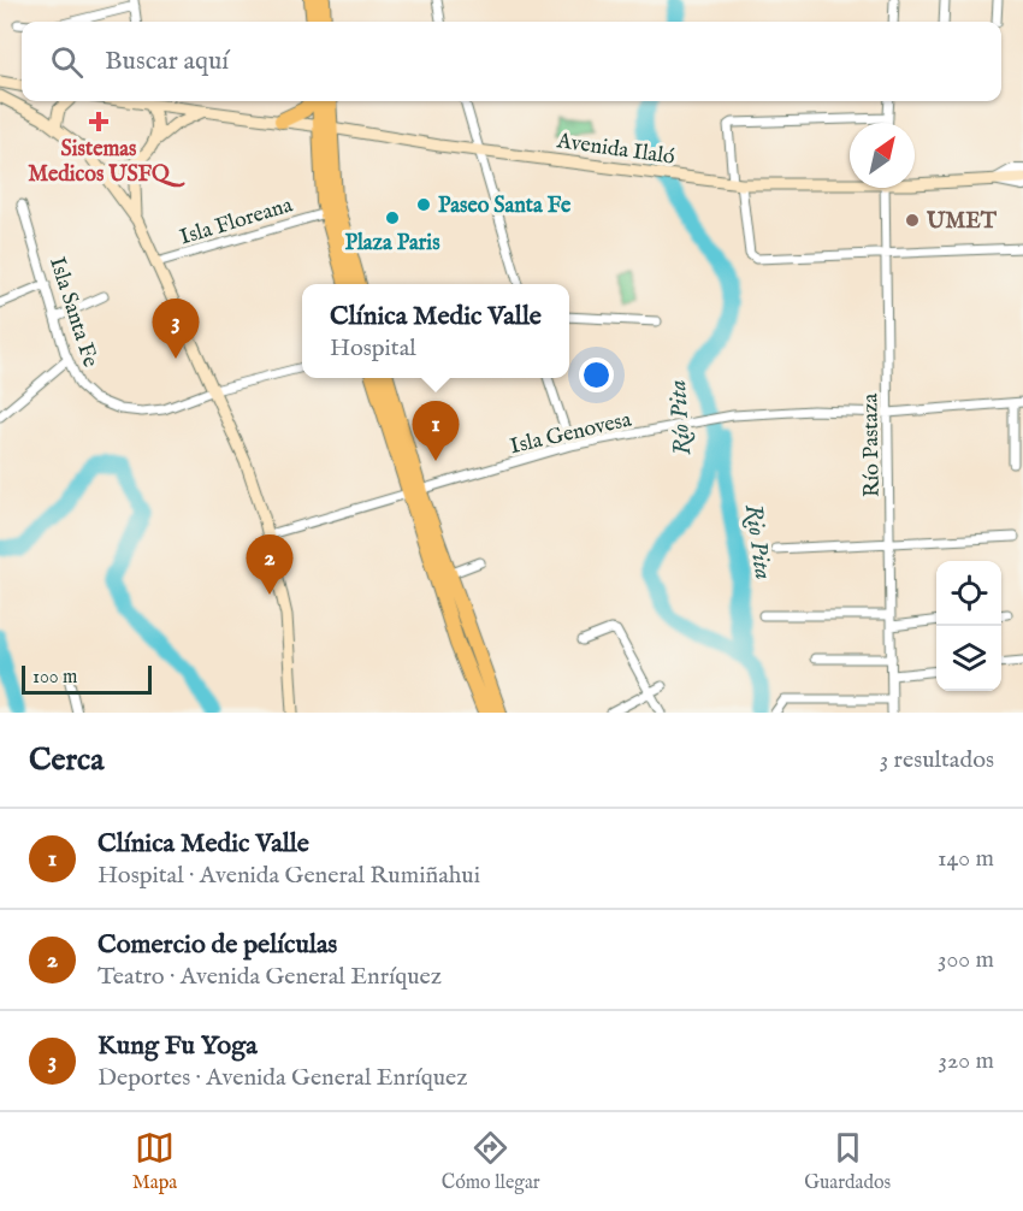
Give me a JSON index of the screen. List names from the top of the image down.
{
  "streets": {
    "main road": ["Avenida Ilaló"],
    "street": [
      "Isla Floreana",
      "Isla Santa Fe",
      "Isla Genovesa",
      "Río Pastaza"
    ]
  },
  "crossings": [
    ["Isla Genovesa", "Río Pastaza"]
  ],
  "water": ["Río Pita", "Rio Pita"],
  "places": {
    "health": ["Sistemas Medicos USFQ"],
    "other": ["Paseo Santa Fe", "Plaza Paris", "UMET"]
  },
  "scale_bar": "100 m",
  "north": "top right",
  "page": {
    "search": "Buscar aquí",
    "popup": ["Clínica Medic Valle", "Hospital"],
    "pins": ["3", "1", "2"],
    "scale": "100 m",
    "heading": ["Cerca", "3 resultados"],
    "list": [
      {
        "mark": "1",
        "name": "Clínica Medic Valle",
        "note": "Hospital · Avenida General Rumiñahui",
        "value": "140 m"
      },
      {
        "mark": "2",
        "name": "Comercio de películas",
        "note": "Teatro · Avenida General Enríquez",
        "value": "300 m"
      },
      {
        "mark": "3",
        "name": "Kung Fu Yoga",
        "note": "Deportes · Avenida General Enríquez",
        "value": "320 m"
      }
    ],
    "nav": ["Mapa", "Cómo llegar", "Guardados"]
  }
}
